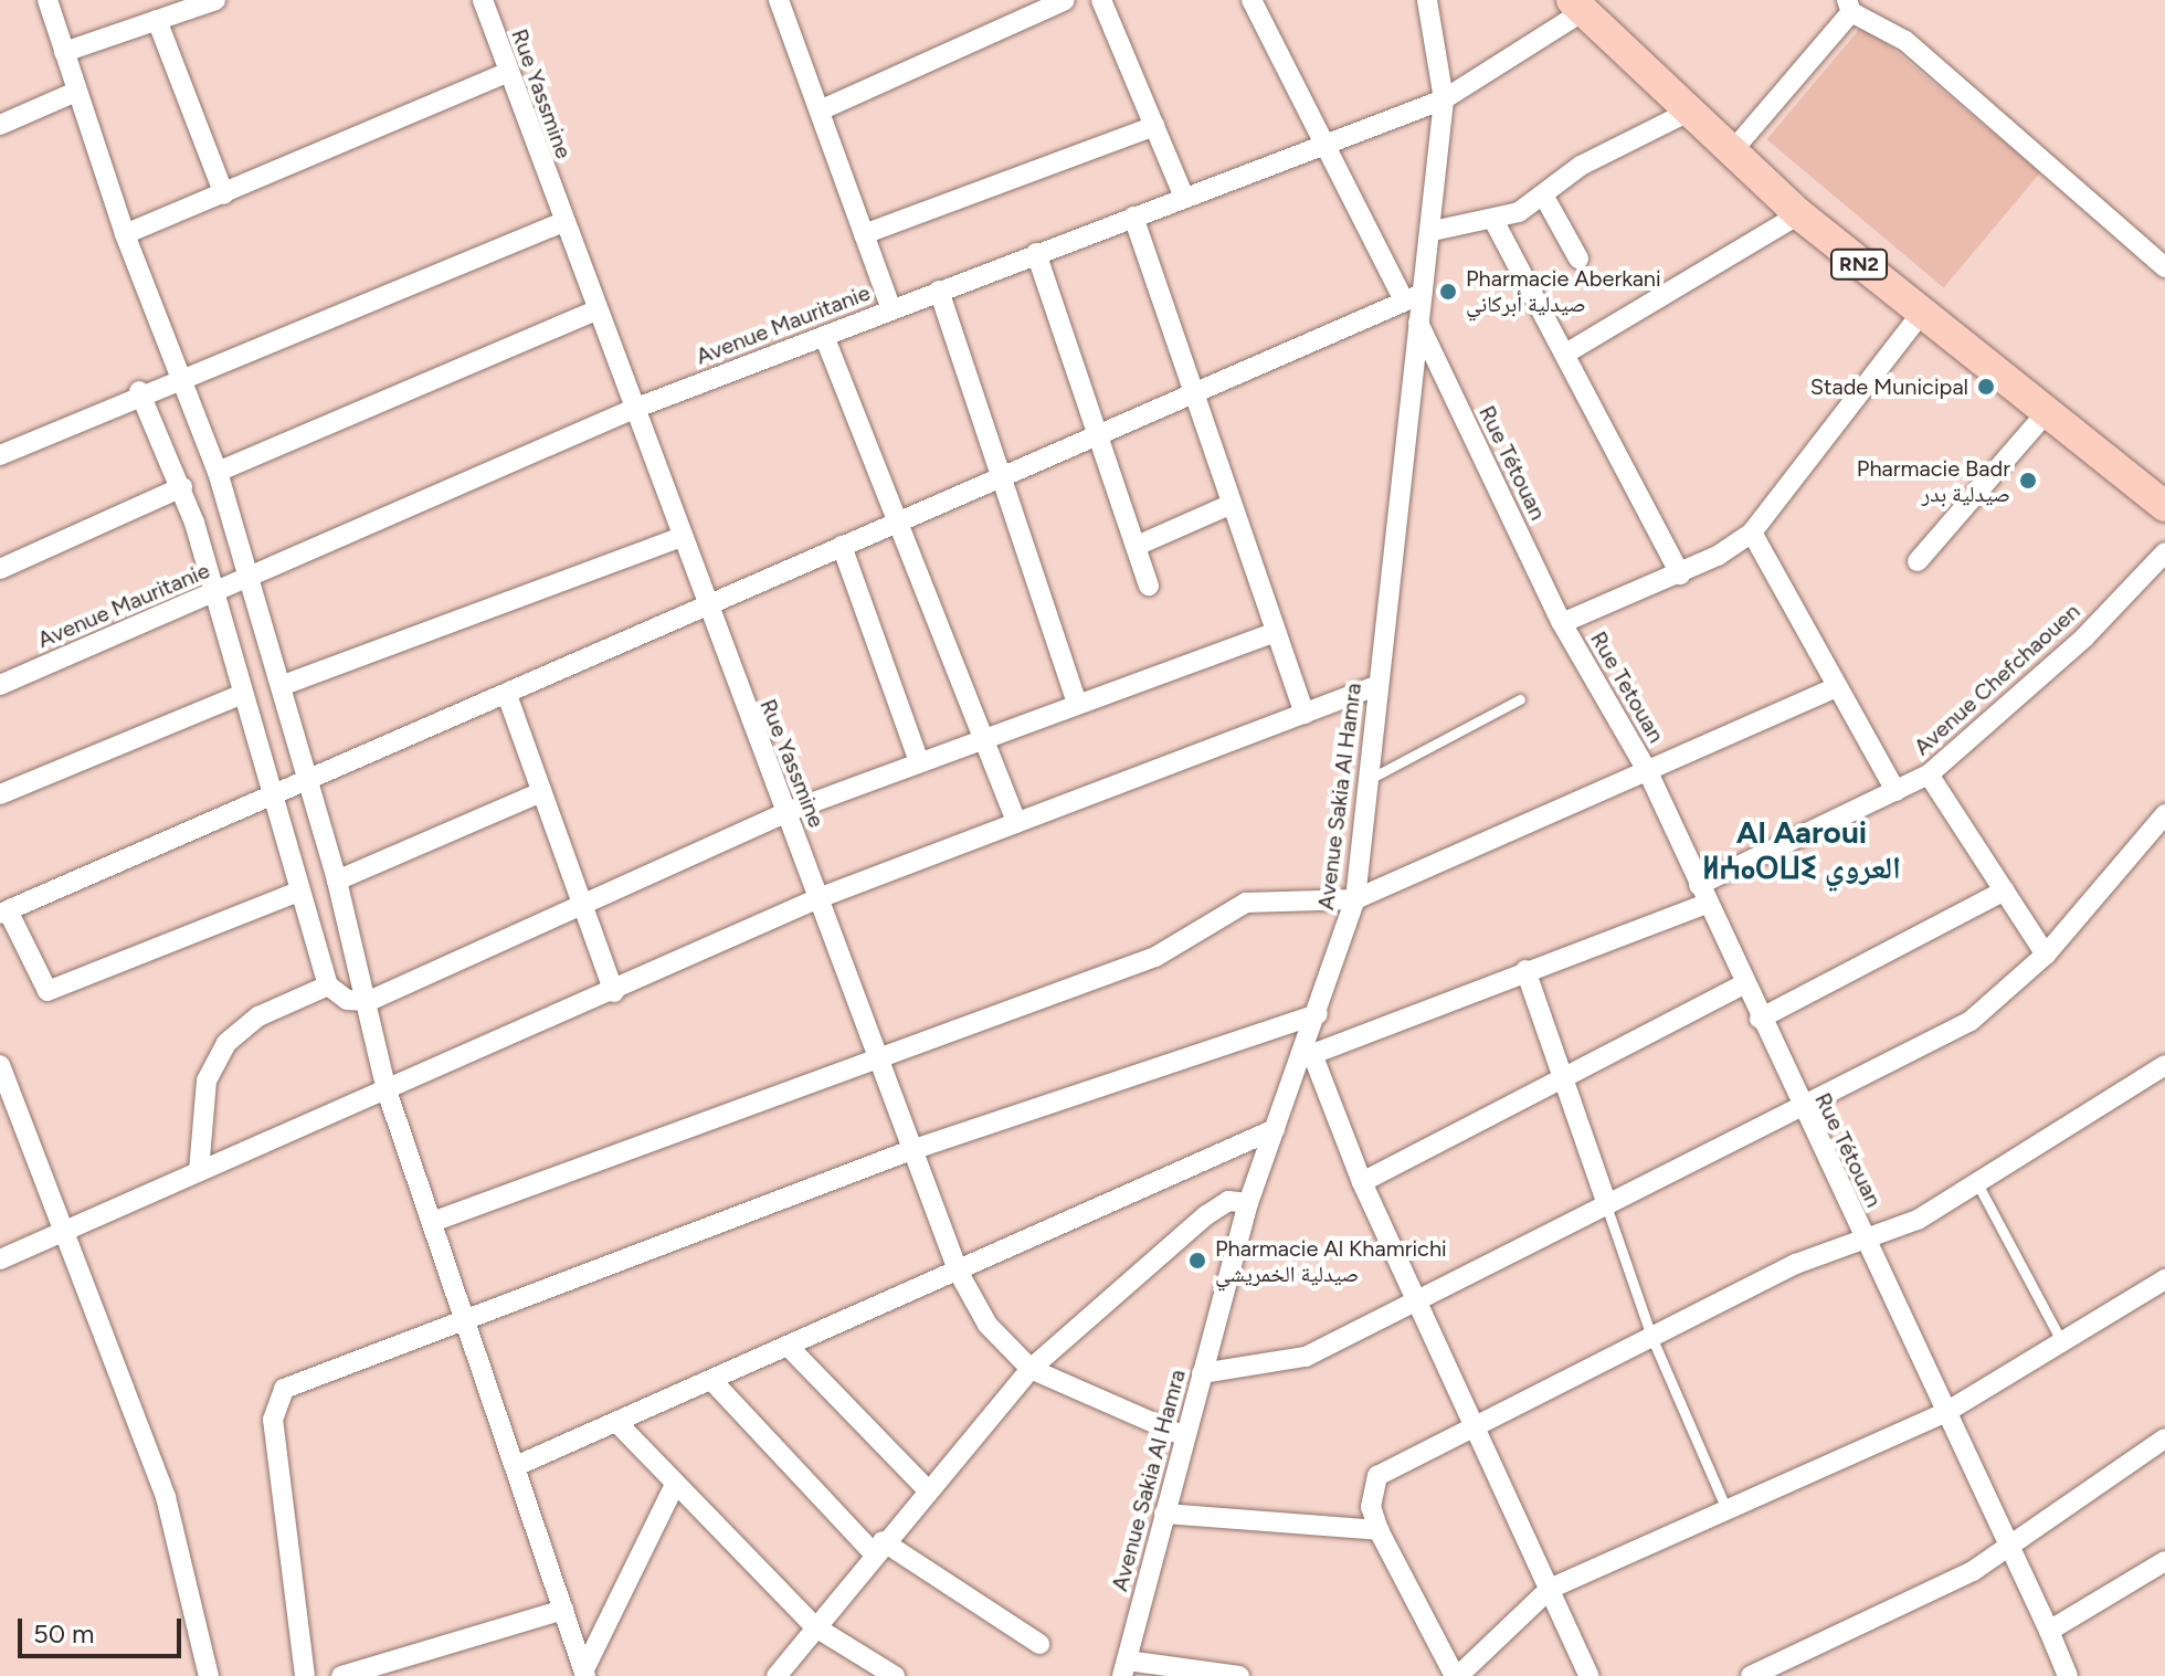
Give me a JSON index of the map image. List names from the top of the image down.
{
  "streets": {
    "main road": ["RN2"],
    "street": [
      "Rue Yassmine",
      "Avenue Mauritanie",
      "Rue Tétouan",
      "Avenue Chefchaouen",
      "Rue Tetouan",
      "Avenue Sakia Al Hamra"
    ]
  },
  "crossings": [
    ["Rue Yassmine", "Avenue Mauritanie"],
    ["Rue Yassmine", "Avenue Sakia Al Hamra"],
    ["RN2", "Avenue Mauritanie"],
    ["Avenue Mauritanie", "Avenue Sakia Al Hamra"],
    ["Rue Tétouan", "Avenue Chefchaouen"],
    ["Rue Tétouan", "Rue Tetouan"],
    ["Rue Tétouan", "Avenue Sakia Al Hamra"],
    ["Avenue Chefchaouen", "Avenue Sakia Al Hamra"]
  ],
  "districts": ["Al Aaroui ⵍⵄⴰⵔⵡⵉ العروي"],
  "places": [
    "Pharmacie Aberkani صيدلية أبركاني",
    "Stade Municipal",
    "Pharmacie Badr صيدلية بدر",
    "Pharmacie Al Khamrichi صيدلية الخمريشي"
  ],
  "scale_bar": "50 m"
}
